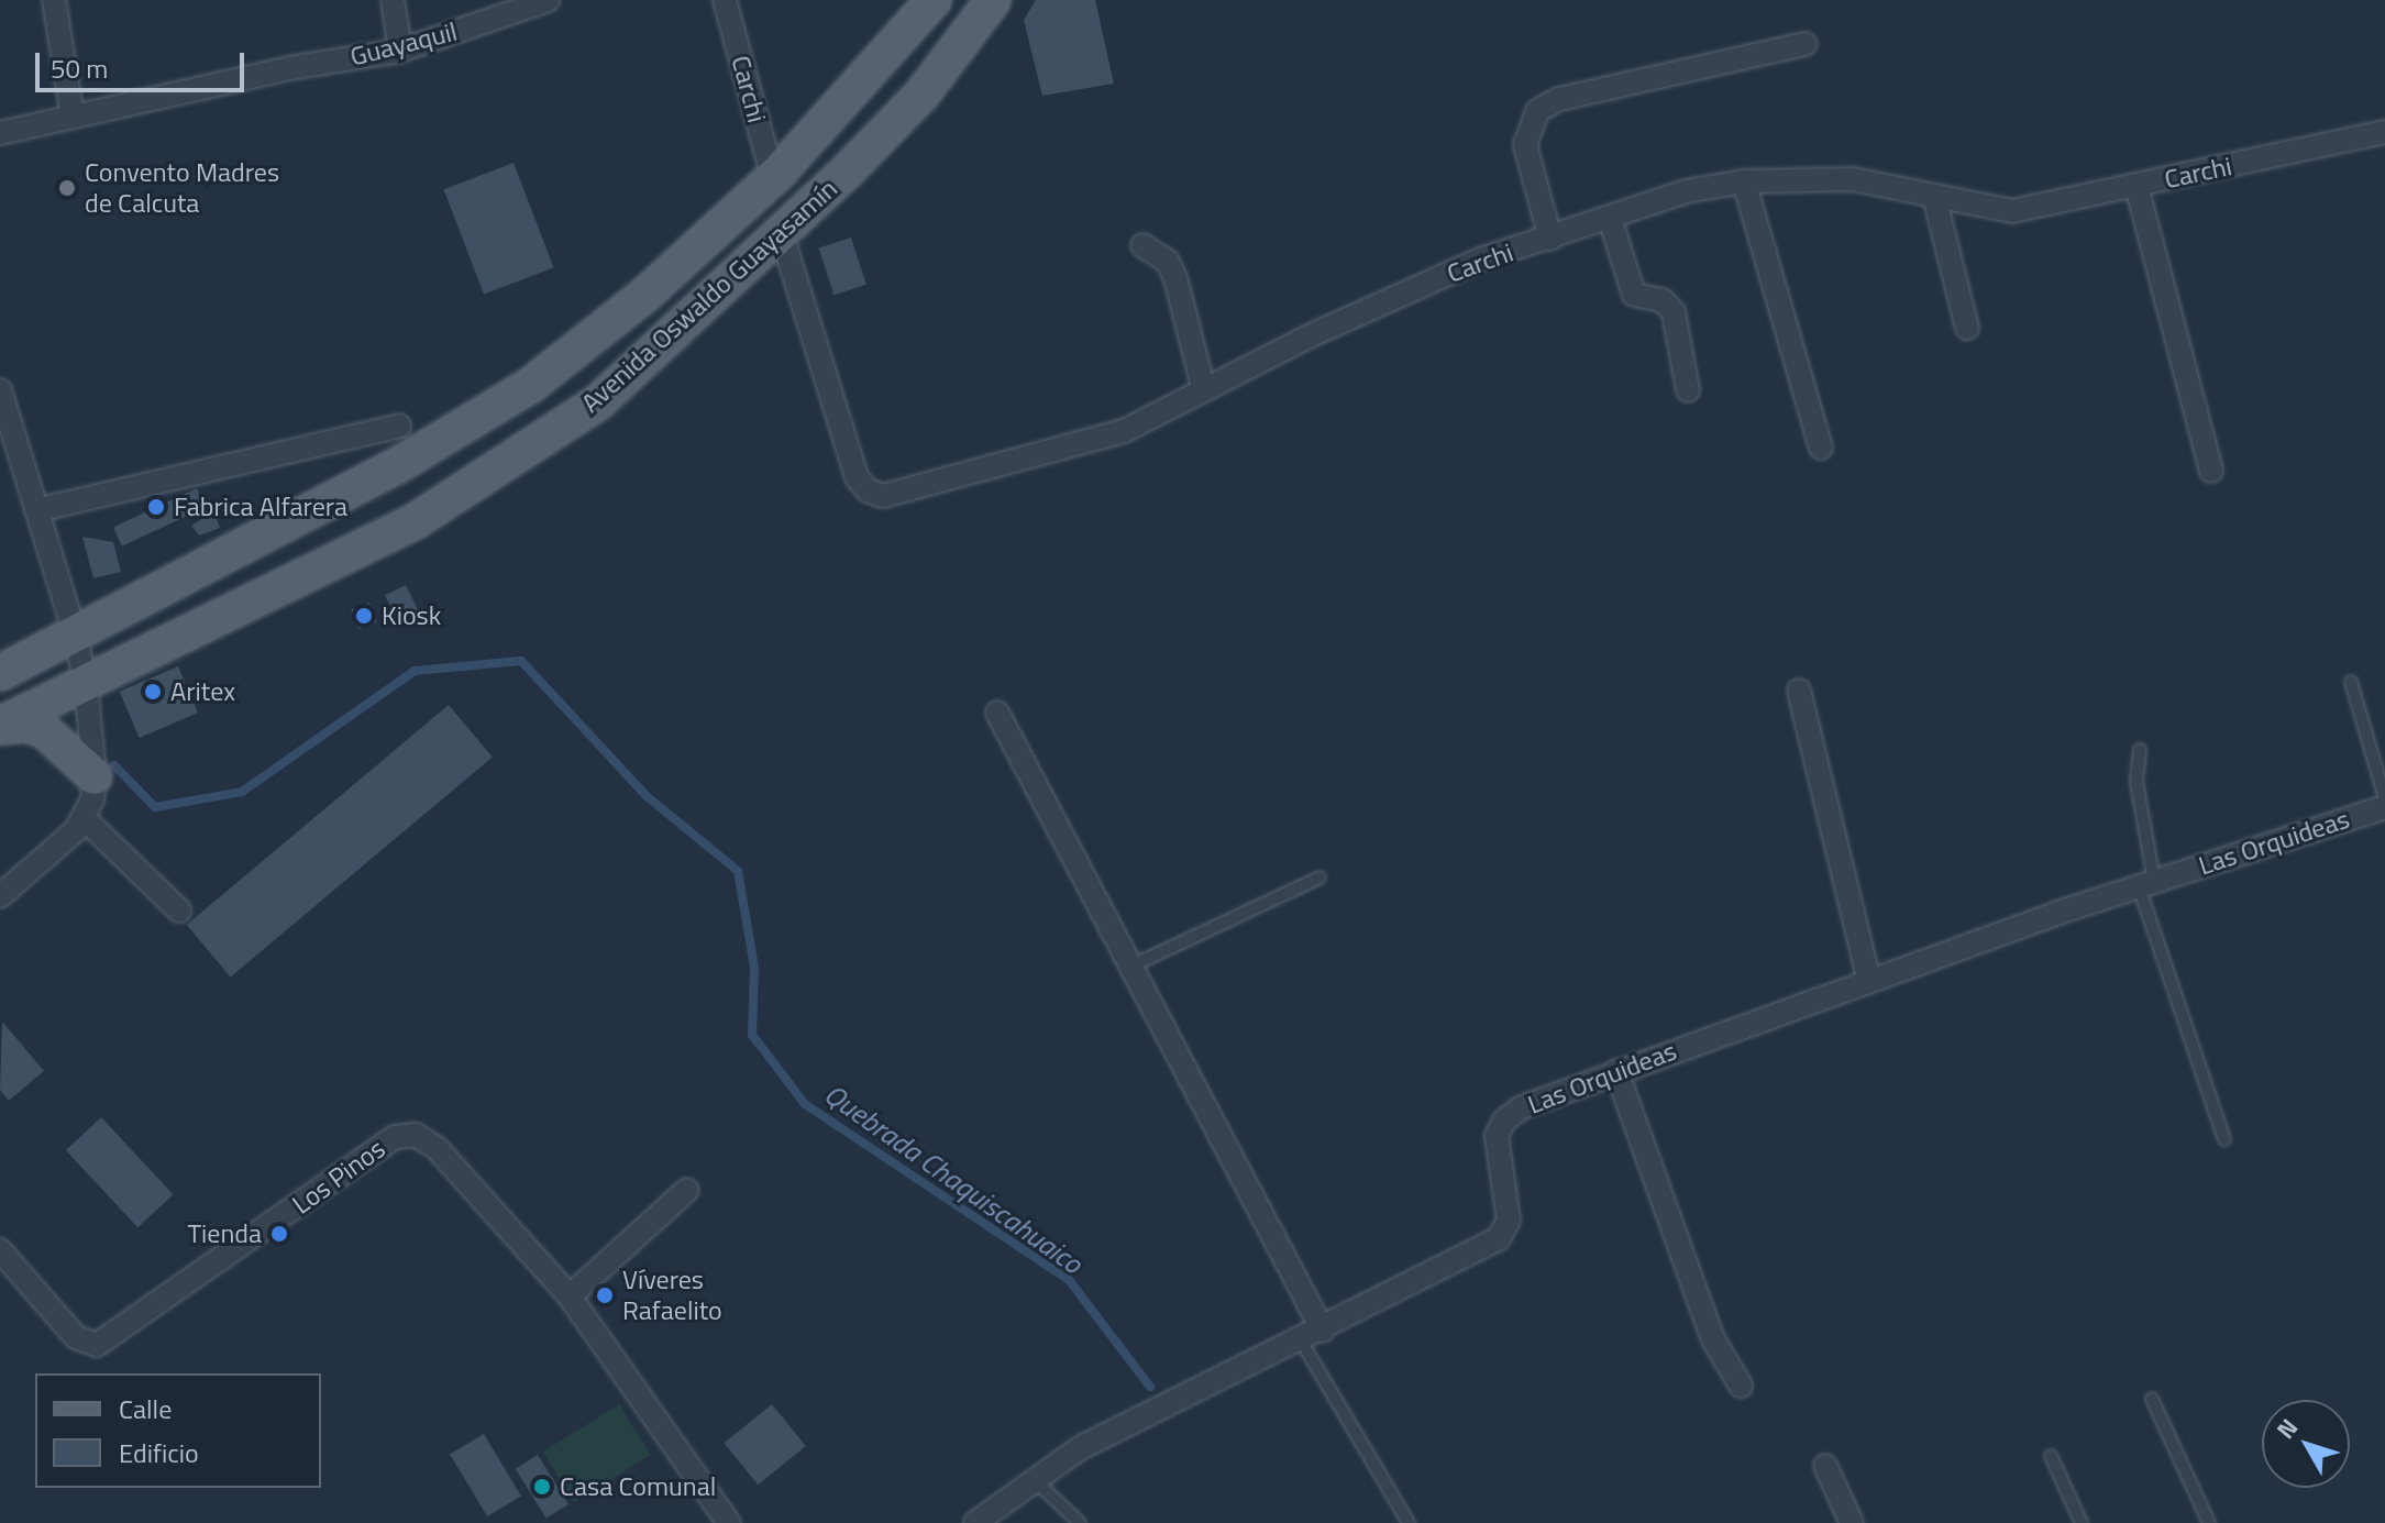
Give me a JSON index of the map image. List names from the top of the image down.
{
  "streets": {
    "main road": ["Avenida Oswaldo Guayasamín"],
    "street": [
      "Guayaquil",
      "Carchi",
      "Las Orquideas",
      "Los Pinos"
    ]
  },
  "crossings": [
    ["Carchi", "Avenida Oswaldo Guayasamín"]
  ],
  "water": ["Quebrada Chaquiscahuaico"],
  "places": [
    "Convento Madres de Calcuta",
    "Fabrica Alfarera",
    "Kiosk",
    "Aritex",
    "Tienda",
    "Víveres Rafaelito",
    "Casa Comunal"
  ],
  "legend": ["Calle", "Edificio"],
  "scale_bar": "50 m",
  "north": "top left"
}
